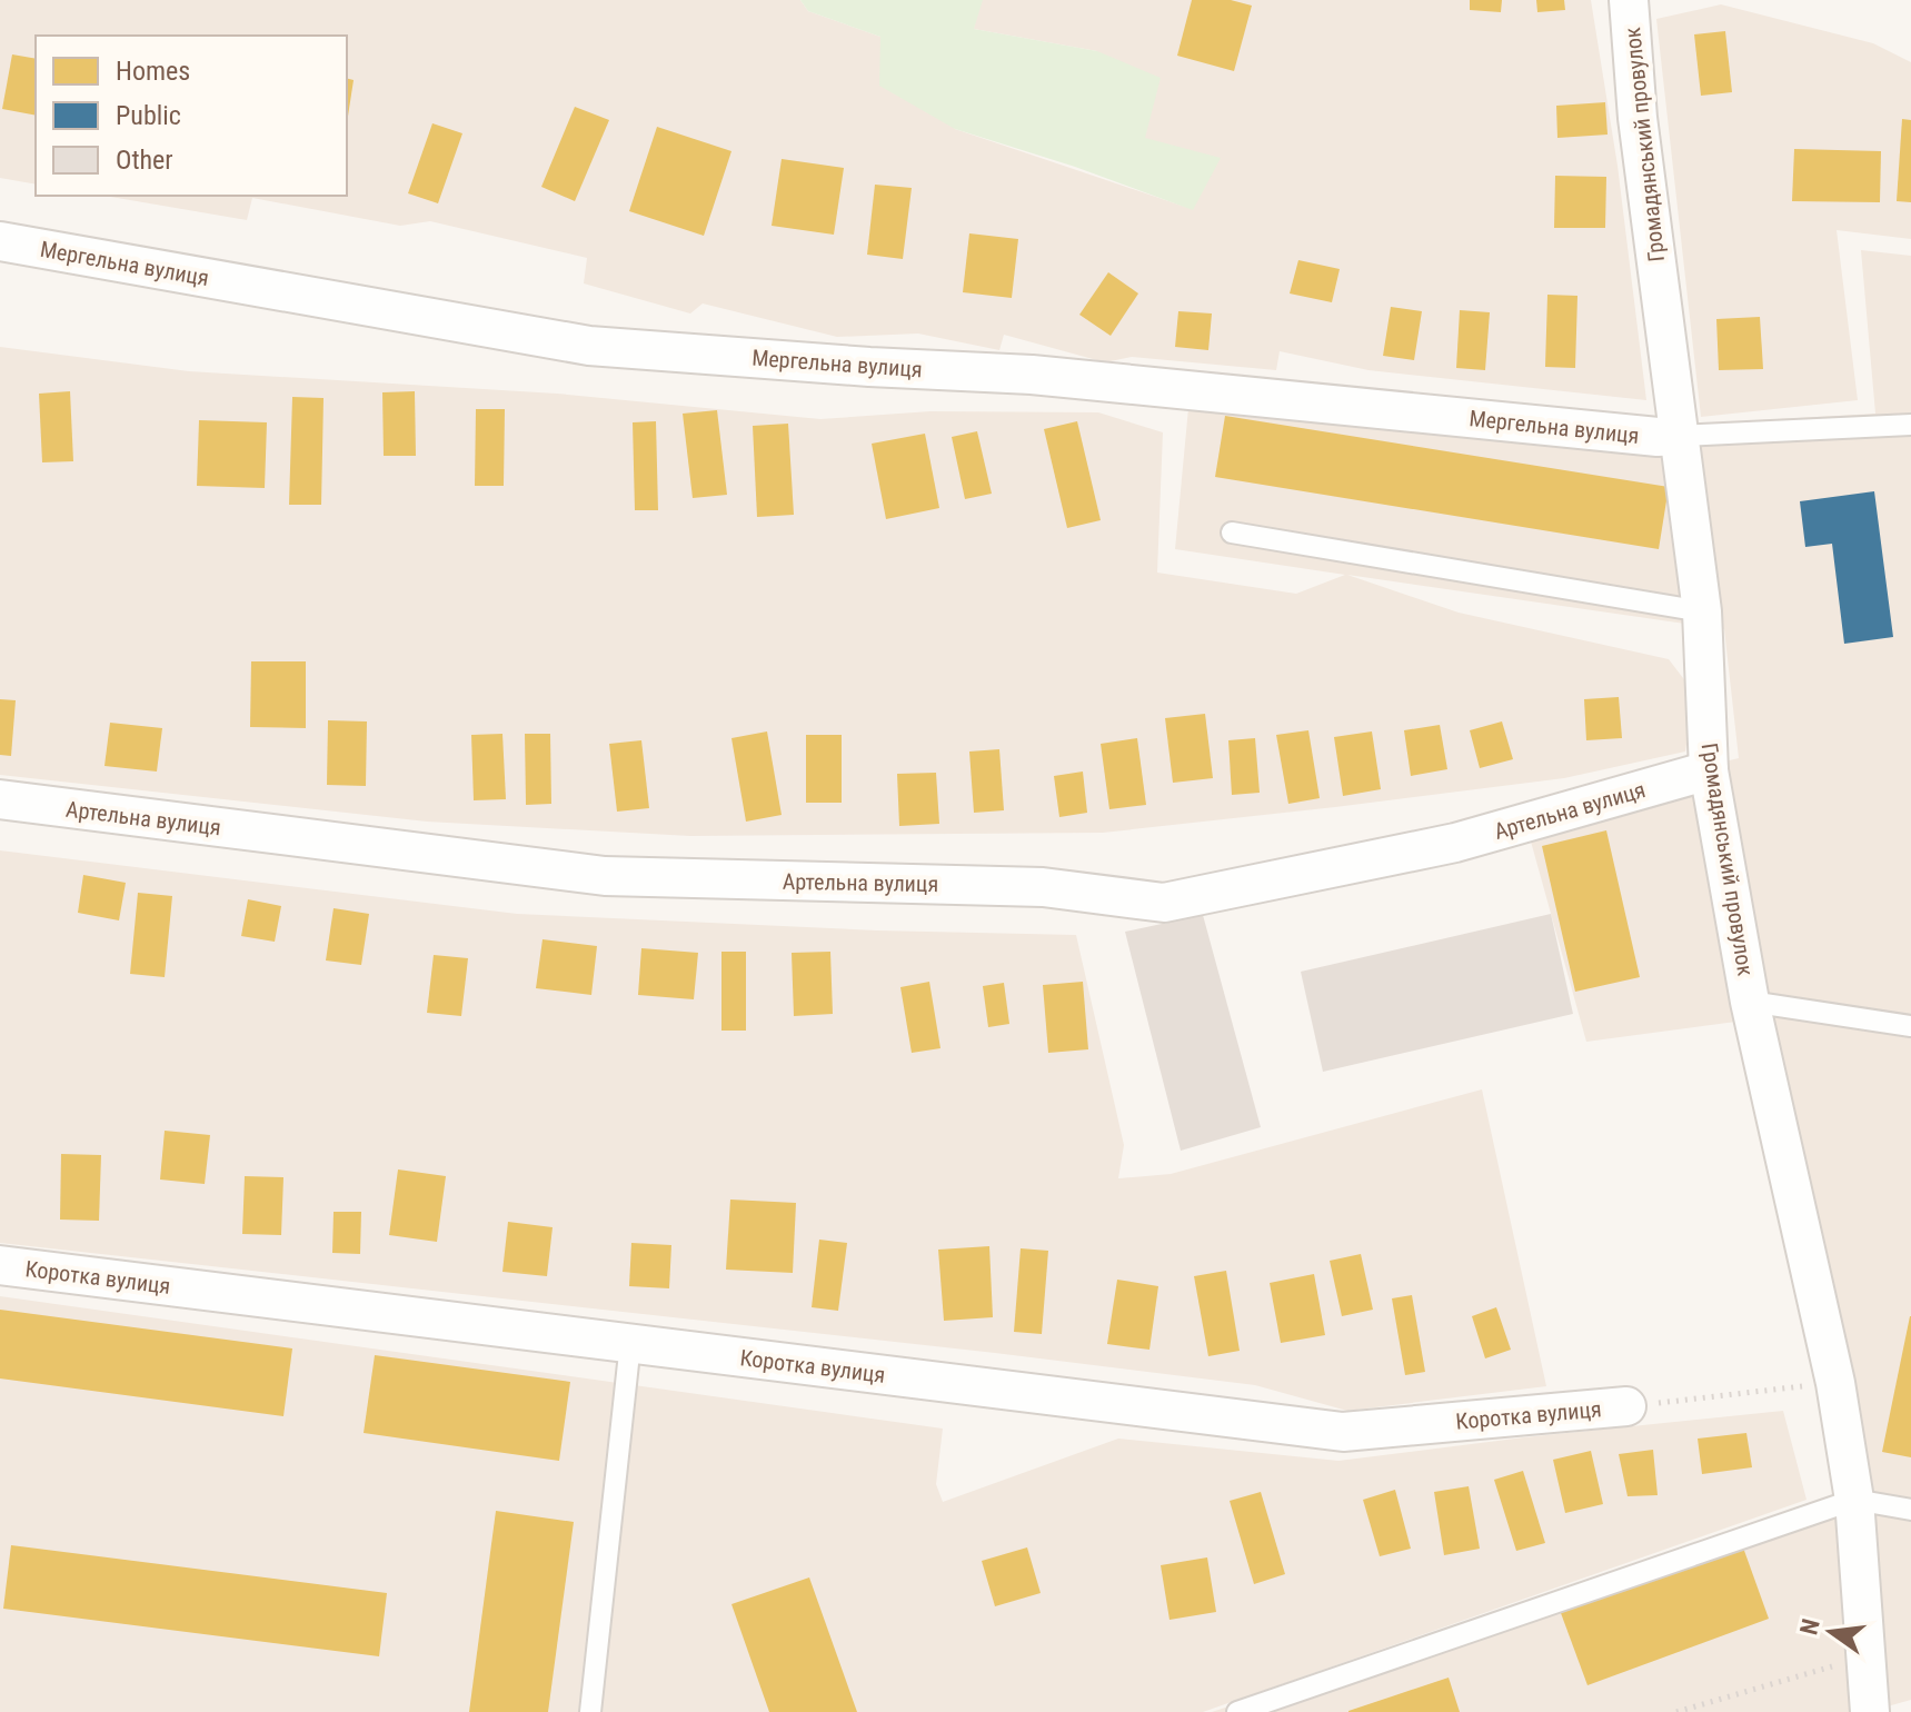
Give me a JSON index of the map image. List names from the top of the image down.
{
  "streets": {
    "street": [
      "Громадянський провулок",
      "Мергельна вулиця",
      "Артельна вулиця",
      "Коротка вулиця"
    ]
  },
  "crossings": [
    ["Громадянський провулок", "Мергельна вулиця"],
    ["Громадянський провулок", "Артельна вулиця"]
  ],
  "legend": ["Homes", "Public", "Other"],
  "north": "left"
}
